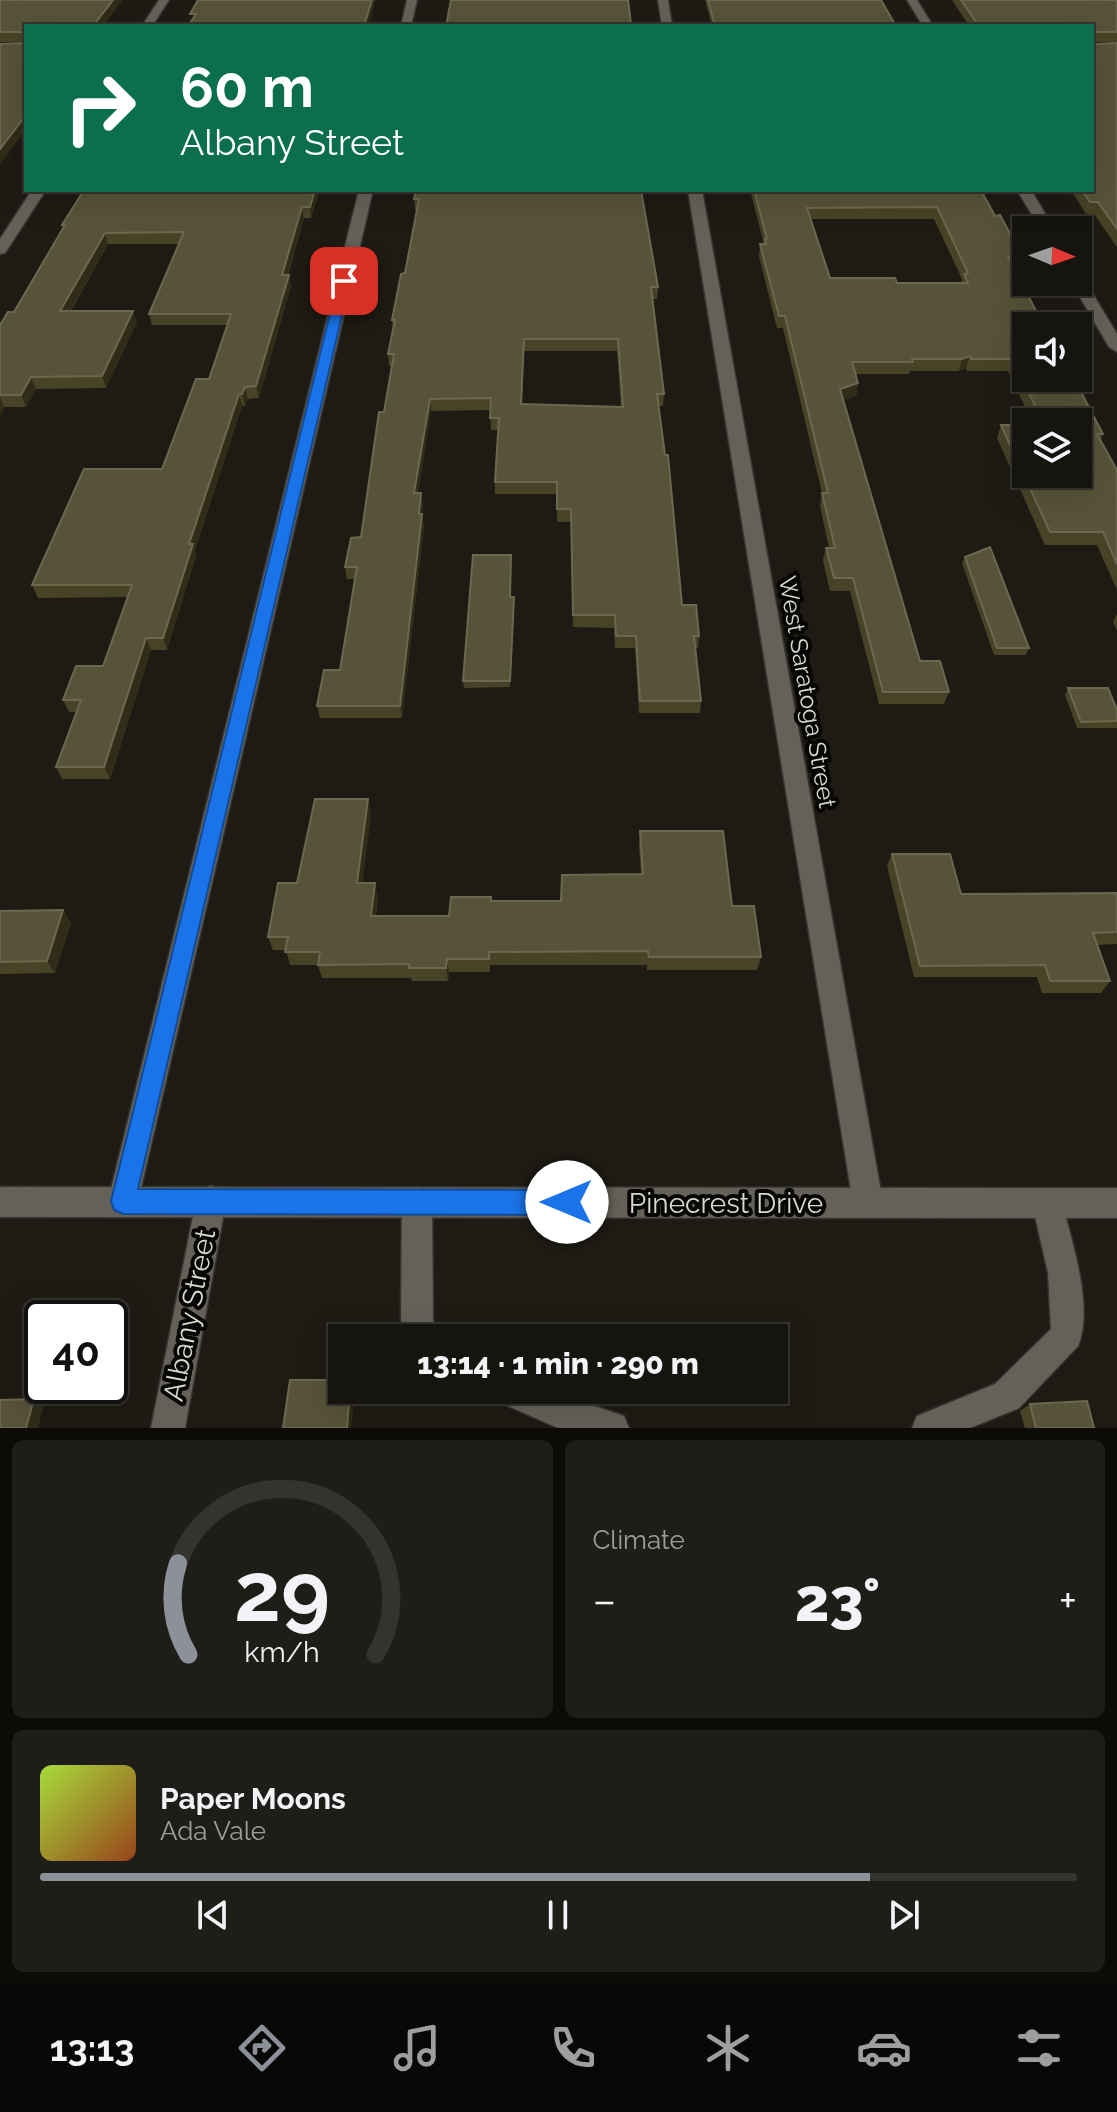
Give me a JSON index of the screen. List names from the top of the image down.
{
  "streets": {
    "street": ["West Saratoga Street", "Pinecrest Drive", "Albany Street"]
  },
  "crossings": [
    ["West Saratoga Street", "Pinecrest Drive"],
    ["Pinecrest Drive", "Albany Street"]
  ],
  "north": "right",
  "page": {
    "turn": ["60 m", "Albany Street"],
    "limit": "40",
    "trip": "13:14 · 1 min · 290 m",
    "tile": "Climate",
    "heat": ["−", "23°", "+"],
    "song": ["Paper Moons", "Ada Vale"],
    "tabs": "13:13",
    "gauge": ["29", "km/h"]
  }
}
